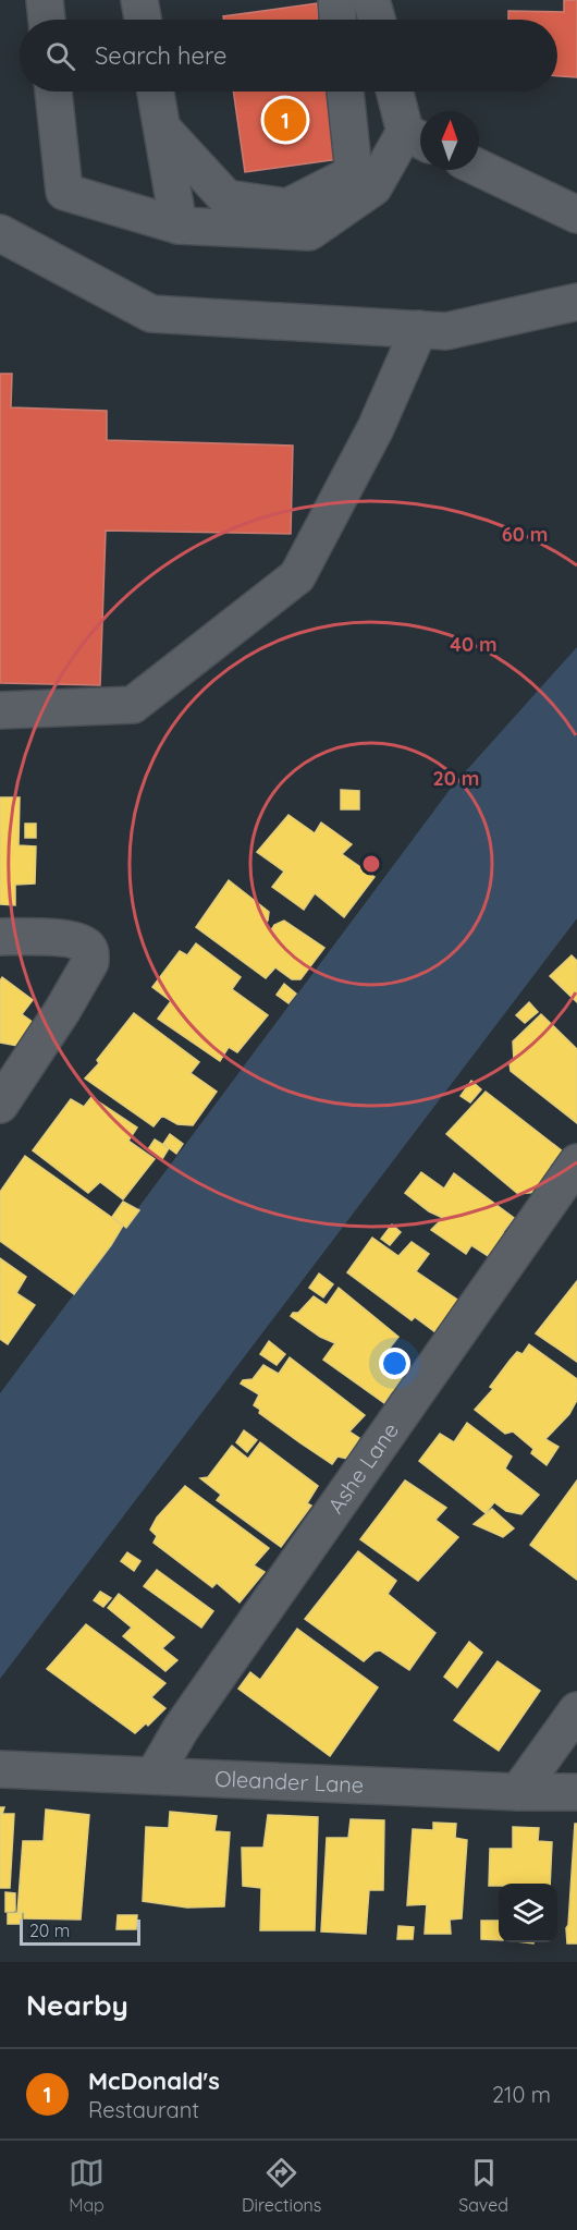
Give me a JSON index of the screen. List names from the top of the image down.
{
  "streets": {
    "lane": ["Ashe Lane", "Oleander Lane"]
  },
  "crossings": [
    ["Ashe Lane", "Oleander Lane"]
  ],
  "scale_bar": "20 m",
  "north": "top",
  "page": {
    "search": "Search here",
    "pins": "1",
    "scale": "20 m",
    "heading": "Nearby",
    "list": [
      {
        "mark": "1",
        "name": "McDonald's",
        "note": "Restaurant",
        "value": "210 m"
      }
    ],
    "nav": ["Map", "Directions", "Saved"]
  },
  "rings": ["60 m", "40 m", "20 m"]
}
